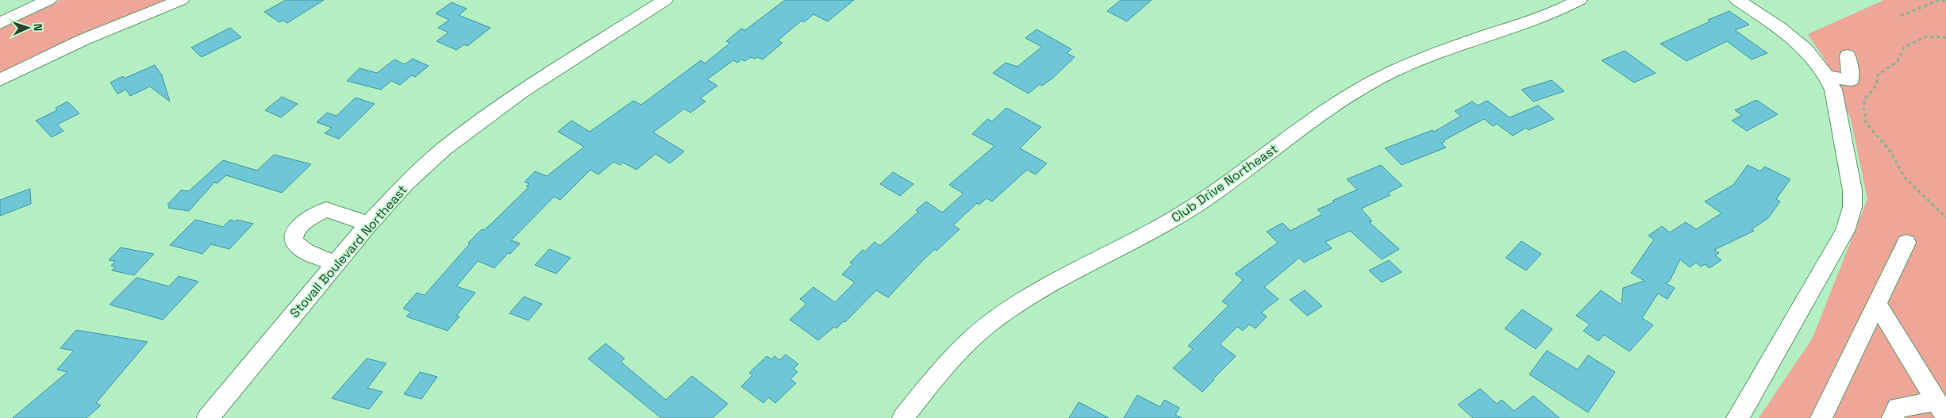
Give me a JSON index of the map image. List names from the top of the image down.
{
  "streets": {
    "street": ["Club Drive Northeast", "Stovall Boulevard Northeast"]
  },
  "north": "right"
}
